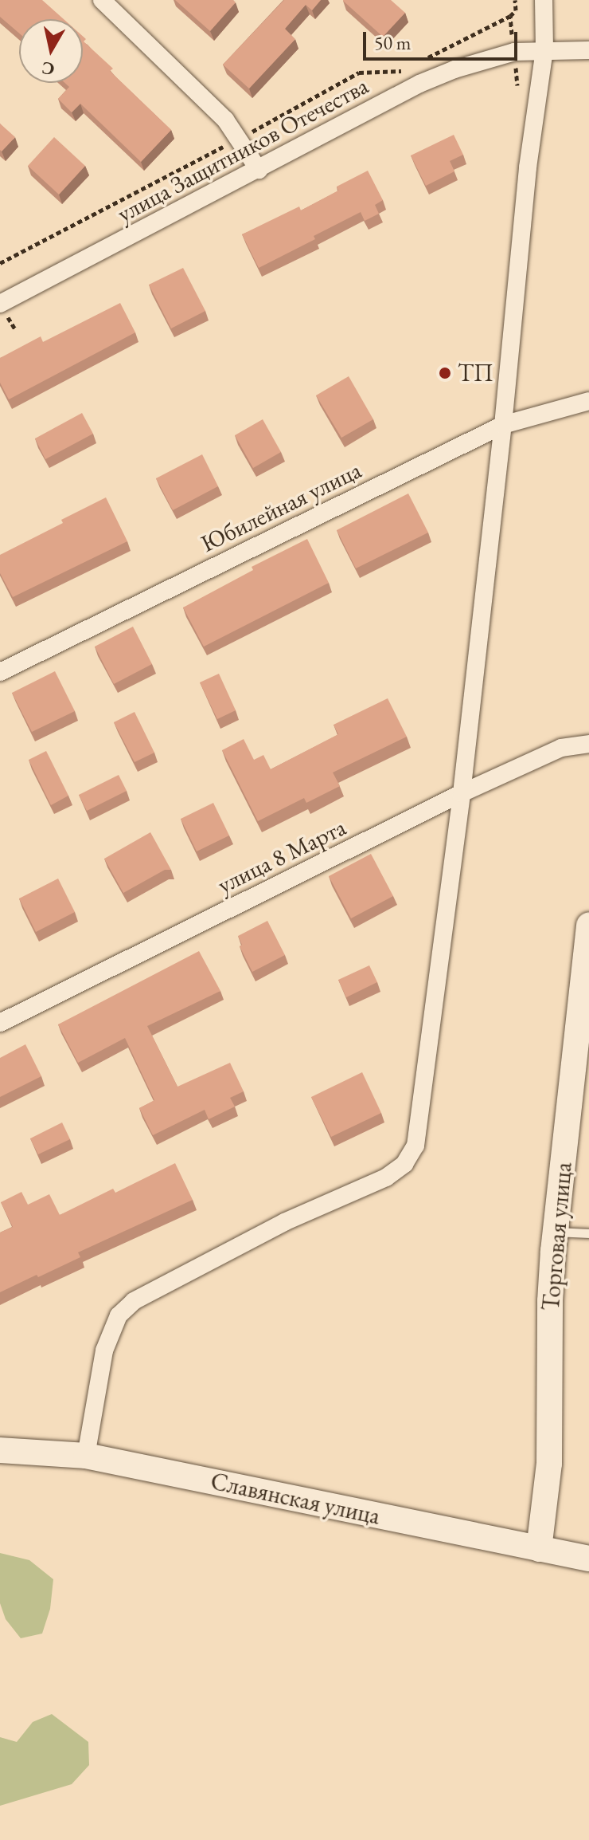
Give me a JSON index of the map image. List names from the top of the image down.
{
  "streets": {
    "street": [
      "улица Защитников Отечества",
      "Юбилейная улица",
      "улица 8 Марта",
      "Торговая улица",
      "Славянская улица"
    ]
  },
  "crossings": [
    ["Торговая улица", "Славянская улица"]
  ],
  "places": ["ТП"],
  "scale_bar": "50 m",
  "north": "bottom"
}
